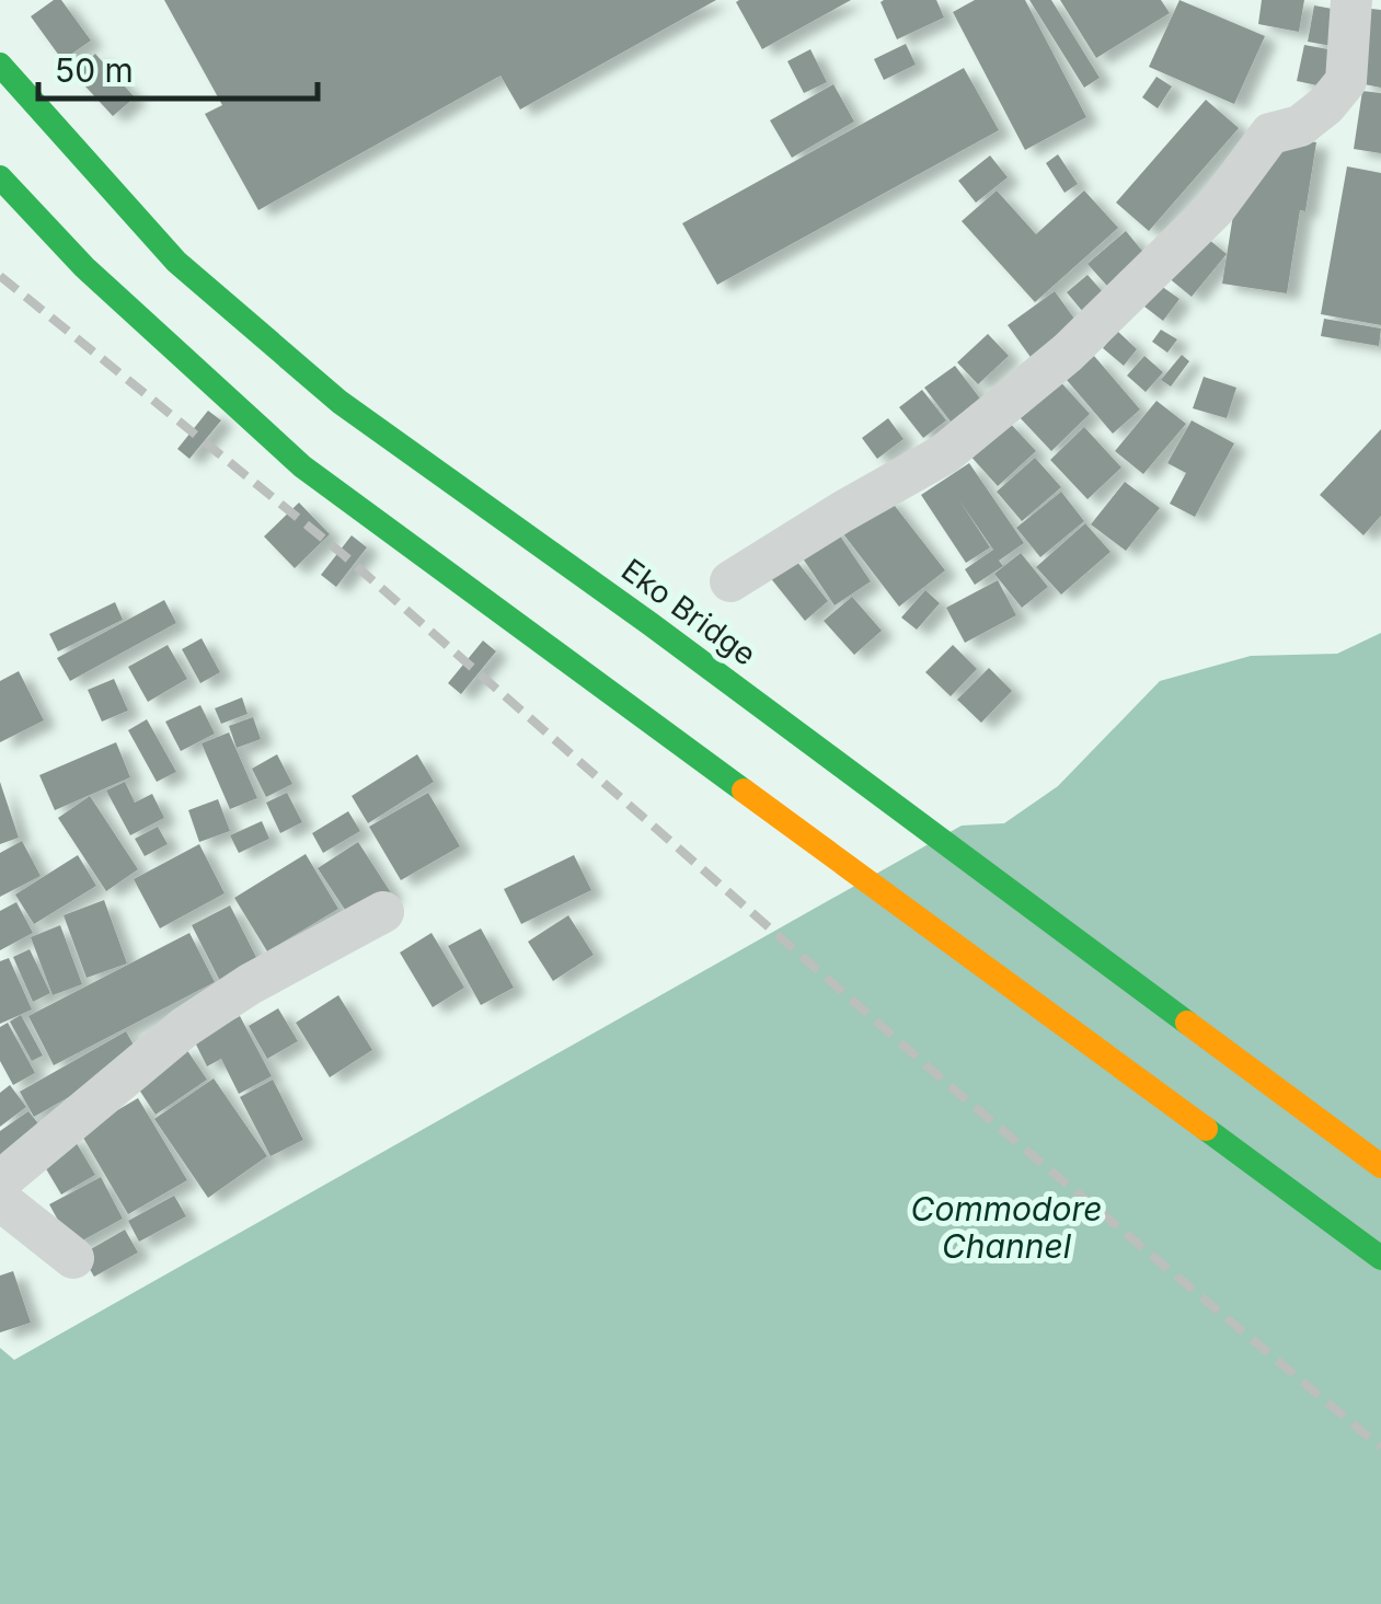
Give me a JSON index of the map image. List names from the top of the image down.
{
  "streets": {
    "highway": ["Eko Bridge"]
  },
  "water": ["Commodore Channel"],
  "scale_bar": "50 m"
}
